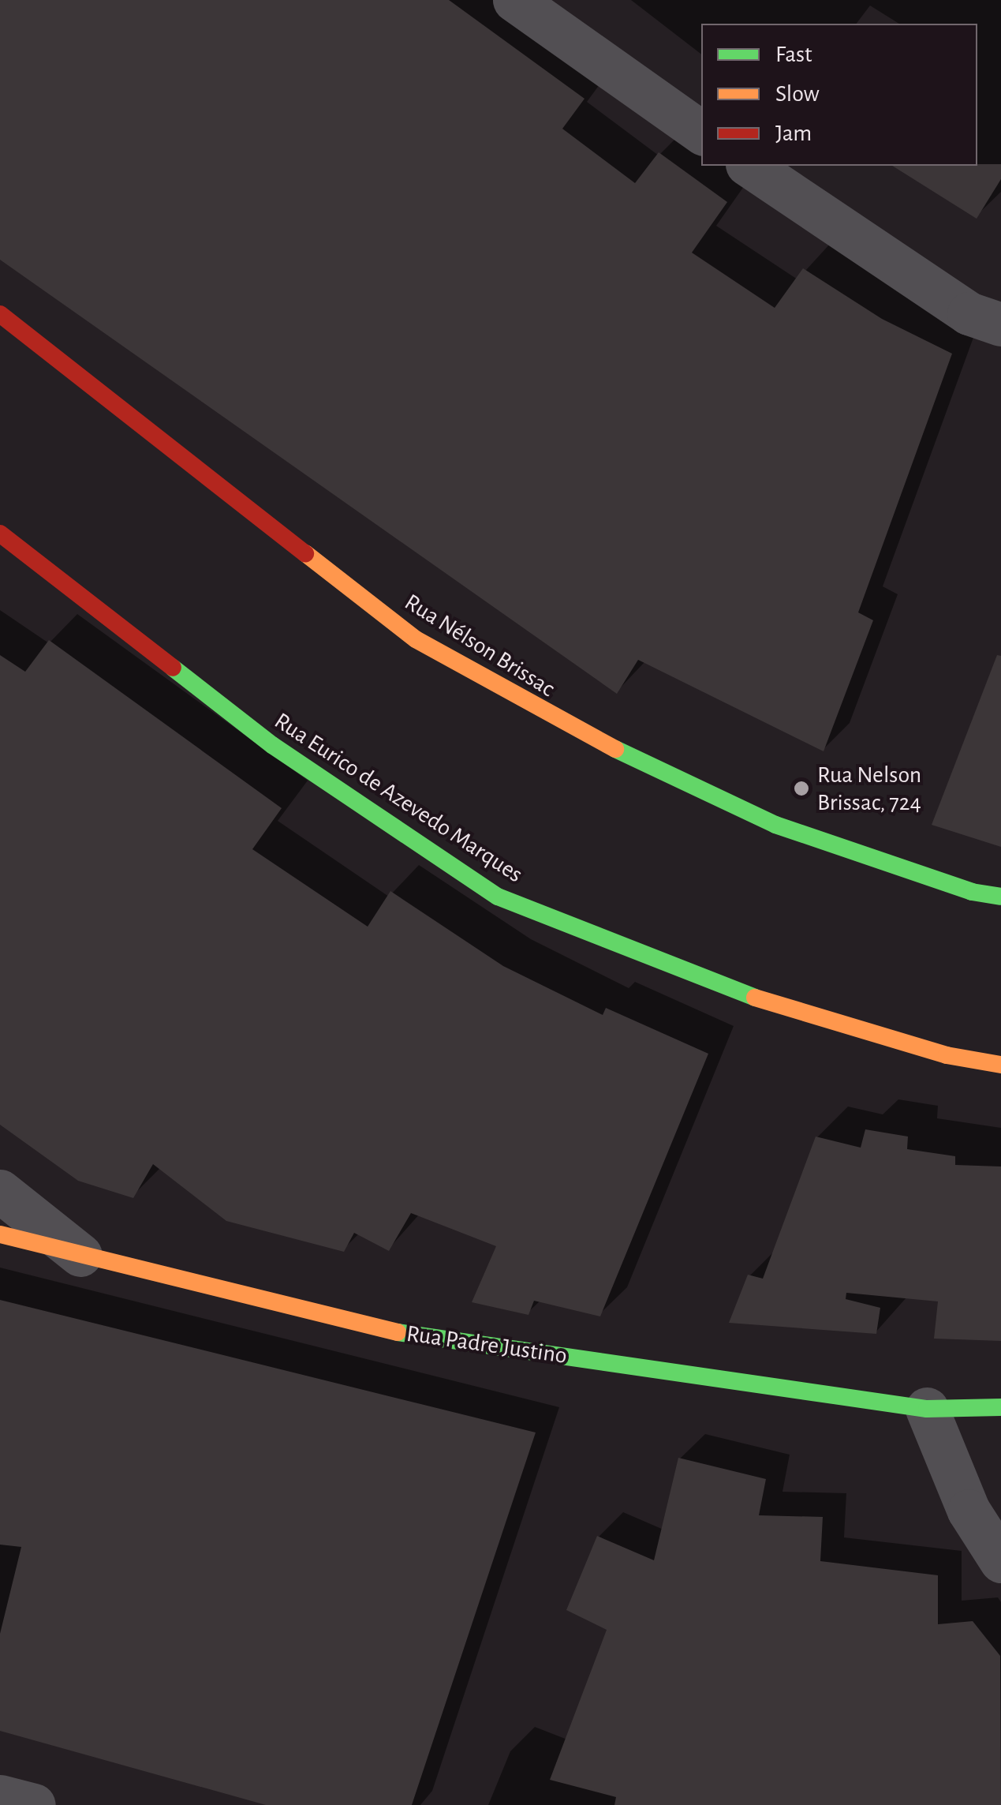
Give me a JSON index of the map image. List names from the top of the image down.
{
  "streets": {
    "street": ["Rua Nélson Brissac", "Rua Eurico de Azevedo Marques", "Rua Padre Justino"]
  },
  "places": ["Rua Nelson Brissac, 724"],
  "legend": ["Fast", "Slow", "Jam"]
}
